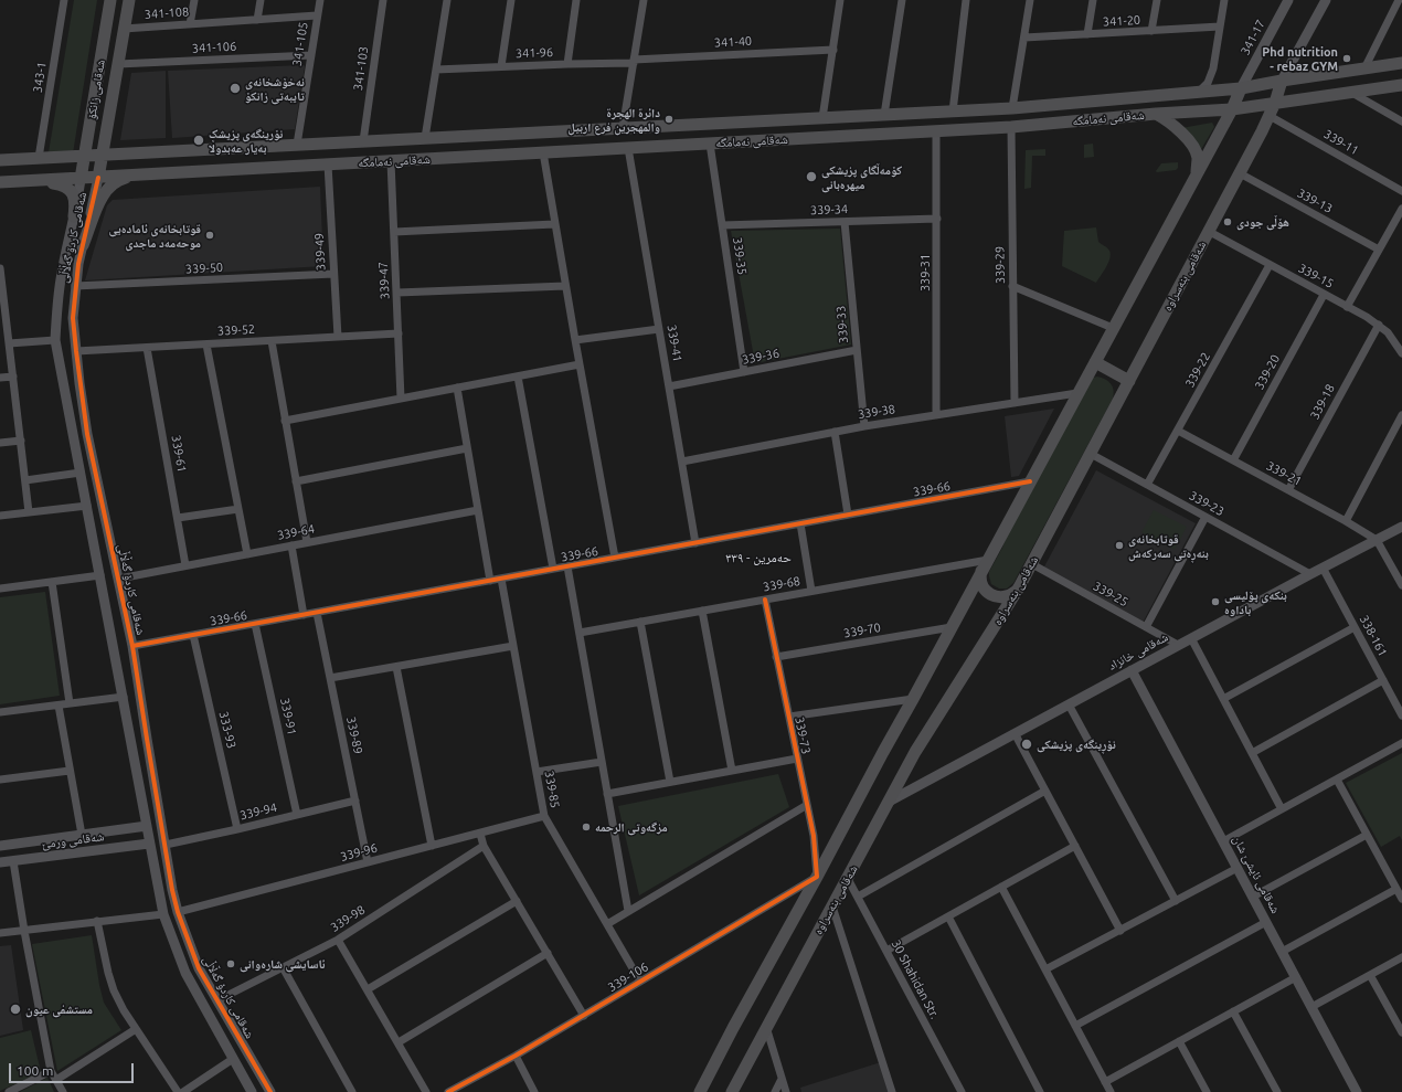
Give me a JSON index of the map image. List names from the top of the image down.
{
  "streets": {
    "main road": ["شەقامی زانکۆ", "شەقامی نەمامگە", "شەقامی بنەسراوە"],
    "street": [
      "341-108",
      "341-20",
      "341-17",
      "341-40",
      "341-105",
      "341-106",
      "341-96",
      "341-103",
      "343-1",
      "339-11",
      "339-13",
      "339-34",
      "شەقامی کاردۆ گەڵاڵی",
      "339-49",
      "339-35",
      "339-29",
      "339-50",
      "339-31",
      "339-15",
      "339-47",
      "339-33",
      "339-52",
      "339-41",
      "339-36",
      "339-22",
      "339-20",
      "339-18",
      "339-38",
      "339-61",
      "339-21",
      "339-66",
      "339-23",
      "339-64",
      "339-68",
      "339-25",
      "339-70",
      "338-161",
      "شەقامی خانزاد",
      "339-91",
      "333-93",
      "339-89",
      "339-73",
      "339-85",
      "339-94",
      "شەقامی ورمێ",
      "339-96",
      "شەقامی ئایشێ شان",
      "339-98",
      "339-106",
      "30 Shahidan Str."
    ]
  },
  "crossings": [
    ["341-108", "341-105"],
    ["341-108", "شەقامی زانکۆ"],
    ["341-17", "شەقامی نەمامگە"],
    ["341-40", "341-96"],
    ["341-105", "341-106"],
    ["341-105", "شەقامی نەمامگە"],
    ["341-106", "شەقامی زانکۆ"],
    ["341-103", "شەقامی نەمامگە"],
    ["343-1", "شەقامی نەمامگە"],
    ["شەقامی زانکۆ", "شەقامی نەمامگە"],
    ["شەقامی زانکۆ", "شەقامی کاردۆ گەڵاڵی"],
    ["شەقامی نەمامگە", "شەقامی کاردۆ گەڵاڵی"],
    ["شەقامی نەمامگە", "339-49"],
    ["شەقامی نەمامگە", "339-35"],
    ["شەقامی نەمامگە", "339-29"],
    ["شەقامی نەمامگە", "339-31"],
    ["شەقامی نەمامگە", "شەقامی بنەسراوە"],
    ["شەقامی نەمامگە", "339-47"],
    ["شەقامی نەمامگە", "339-41"],
    ["339-11", "شەقامی بنەسراوە"],
    ["339-13", "شەقامی بنەسراوە"],
    ["339-34", "339-35"],
    ["339-34", "339-31"],
    ["339-34", "339-33"],
    ["شەقامی کاردۆ گەڵاڵی", "339-50"],
    ["شەقامی کاردۆ گەڵاڵی", "339-52"],
    ["شەقامی کاردۆ گەڵاڵی", "339-66"],
    ["شەقامی کاردۆ گەڵاڵی", "339-64"],
    ["شەقامی کاردۆ گەڵاڵی", "339-94"],
    ["شەقامی کاردۆ گەڵاڵی", "شەقامی ورمێ"],
    ["شەقامی کاردۆ گەڵاڵی", "339-96"],
    ["شەقامی کاردۆ گەڵاڵی", "339-98"],
    ["339-49", "339-50"],
    ["339-49", "339-52"],
    ["339-35", "339-36"],
    ["339-29", "339-38"],
    ["339-31", "339-38"],
    ["شەقامی بنەسراوە", "339-15"],
    ["شەقامی بنەسراوە", "339-23"],
    ["شەقامی بنەسراوە", "339-25"],
    ["شەقامی بنەسراوە", "شەقامی خانزاد"],
    ["شەقامی بنەسراوە", "30 Shahidan Str."],
    ["339-15", "339-22"],
    ["339-15", "339-20"],
    ["339-15", "339-18"],
    ["339-47", "339-52"],
    ["339-33", "339-36"],
    ["339-33", "339-38"],
    ["339-52", "339-61"],
    ["339-41", "339-36"],
    ["339-41", "339-38"],
    ["339-41", "339-66"],
    ["339-22", "339-21"],
    ["339-22", "339-23"],
    ["339-20", "339-21"],
    ["339-18", "339-21"],
    ["339-61", "339-64"],
    ["339-21", "شەقامی خانزاد"],
    ["339-66", "339-91"],
    ["339-66", "333-93"],
    ["339-66", "339-89"],
    ["339-66", "339-85"],
    ["339-23", "شەقامی خانزاد"],
    ["339-68", "339-73"],
    ["339-25", "شەقامی خانزاد"],
    ["339-70", "339-73"],
    ["338-161", "شەقامی خانزاد"],
    ["شەقامی خانزاد", "شەقامی ئایشێ شان"],
    ["339-91", "339-94"],
    ["333-93", "339-94"],
    ["339-89", "339-94"],
    ["339-89", "339-96"],
    ["339-73", "339-106"],
    ["339-85", "339-96"],
    ["339-85", "339-106"]
  ],
  "districts": ["حەمرین - ٣٣٩"],
  "places": [
    "Phd nutrition - rebaz GYM",
    "نەخۆشخانەی تایبەتی زانکۆ",
    "دائرة الهجرة والمهجرين فرع اربيل",
    "نۆرینگەی پزیشک بەیار عەبدوڵا",
    "کۆمەڵگای پزیشکی میهرەبانی",
    "هۆڵی جودی",
    "قوتابخانەی ئامادەیی موحەمەد ماجدی",
    "قوتابخانەی بنەڕەتی سەرکەش",
    "بنکەی پۆلیسی باداوە",
    "نۆڕینگەی پزیشکی",
    "مزگەوتی الرحمە",
    "ئاسایشی شارەوانی",
    "مستشفى عيون"
  ],
  "scale_bar": "100 m"
}
